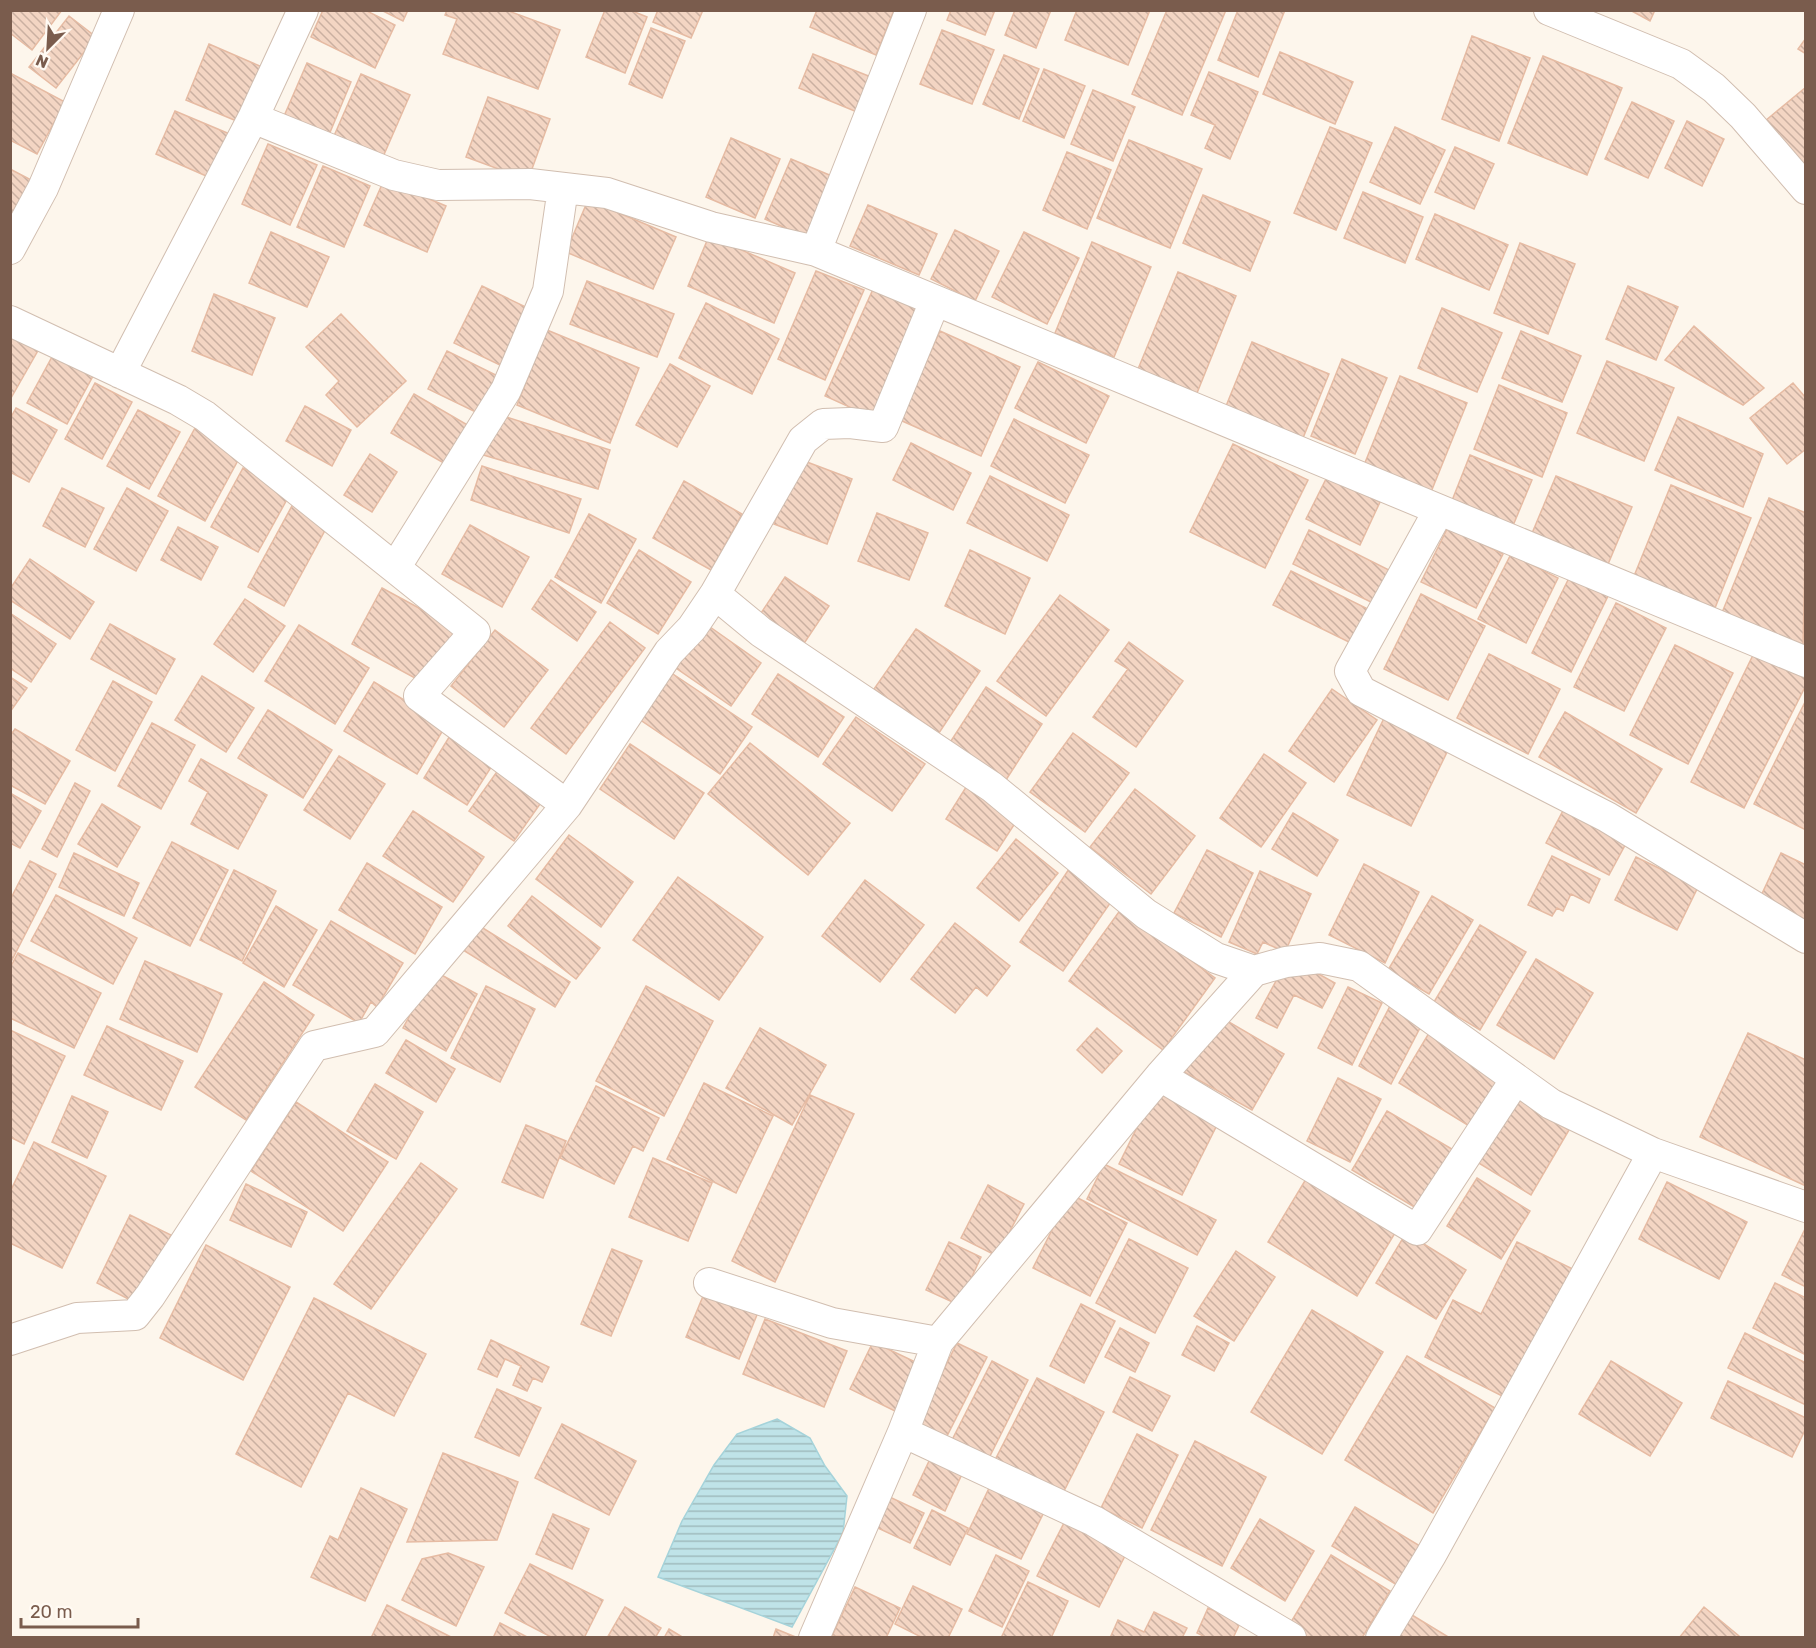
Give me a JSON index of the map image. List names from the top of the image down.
{
  "scale_bar": "20 m",
  "north": "bottom left"
}
